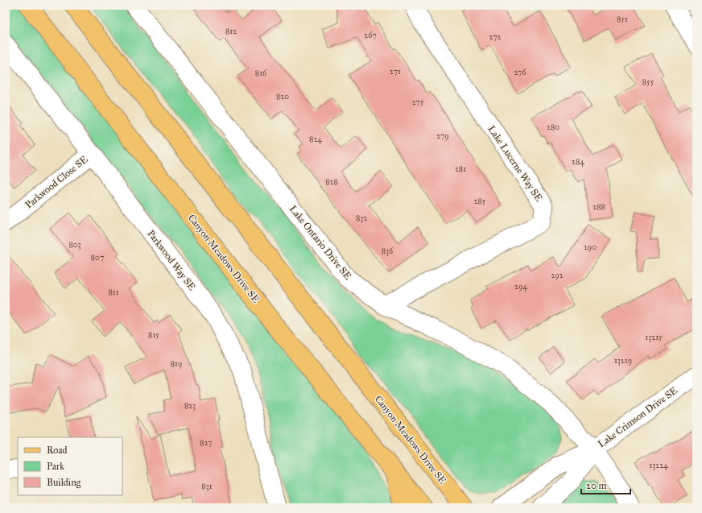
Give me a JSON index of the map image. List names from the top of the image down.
{
  "streets": {
    "main road": ["Canyon Meadows Drive SE"],
    "street": [
      "Lake Lucerne Way SE",
      "Parkwood Close SE",
      "Lake Ontario Drive SE",
      "Parkwood Way SE",
      "Lake Crimson Drive SE"
    ]
  },
  "crossings": [
    ["Lake Lucerne Way SE", "Lake Ontario Drive SE"],
    ["Parkwood Close SE", "Parkwood Way SE"],
    ["Lake Ontario Drive SE", "Lake Crimson Drive SE"]
  ],
  "house_numbers": [
    "851",
    "812",
    "267",
    "272",
    "271",
    "276",
    "816",
    "855",
    "820",
    "275",
    "280",
    "279",
    "824",
    "284",
    "281",
    "828",
    "285",
    "288",
    "832",
    "803",
    "290",
    "836",
    "807",
    "292",
    "294",
    "811",
    "815",
    "13215",
    "13219",
    "819",
    "823",
    "827",
    "13224",
    "831"
  ],
  "legend": ["Road", "Park", "Building"],
  "scale_bar": "20 m"
}
